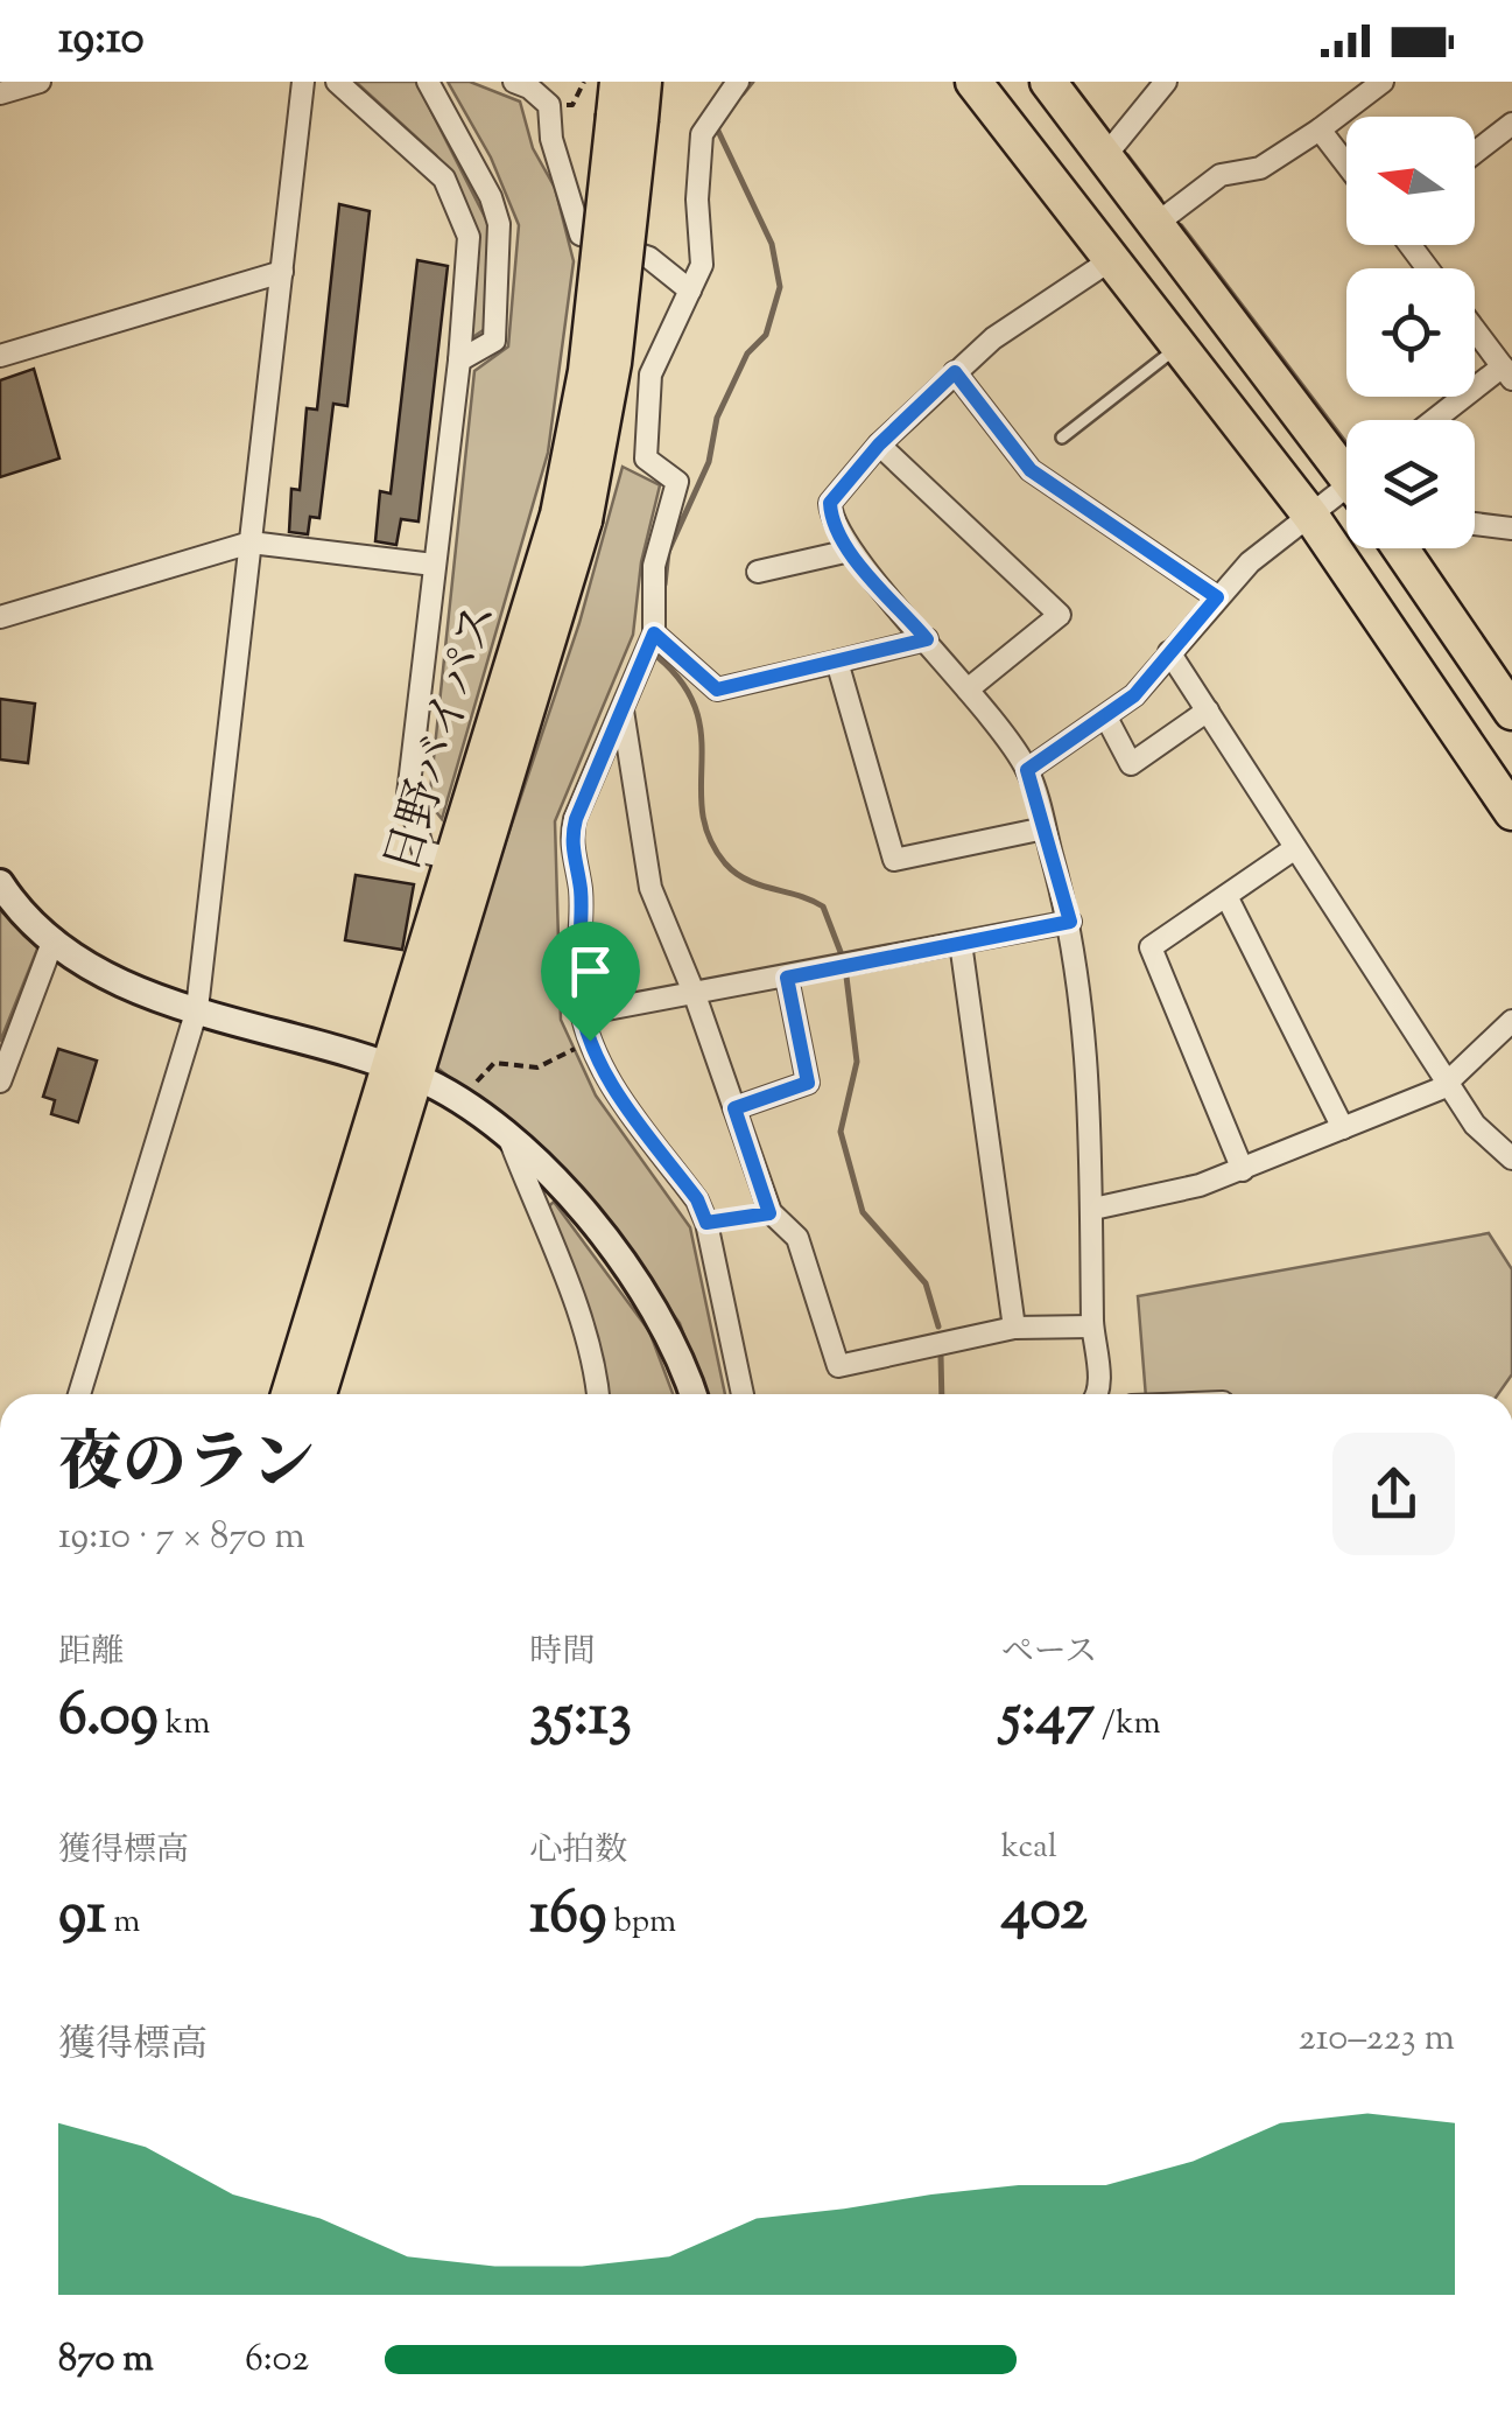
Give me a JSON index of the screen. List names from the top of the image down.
{
  "streets": {
    "highway": ["日野バイパス"]
  },
  "north": "left",
  "page": {
    "status": "19:10",
    "heading": ["夜のラン", "19:10 · 7 × 870 m"],
    "stats": [
      ["距離", "6.09 km"],
      ["時間", "35:13"],
      ["ペース", "5:47 /km"],
      ["獲得標高", "91 m"],
      ["心拍数", "169 bpm"],
      ["kcal", "402"]
    ],
    "chart": ["獲得標高", "210–223 m"],
    "list": [
      {
        "name": "870 m",
        "note": "6:02"
      }
    ]
  }
}
